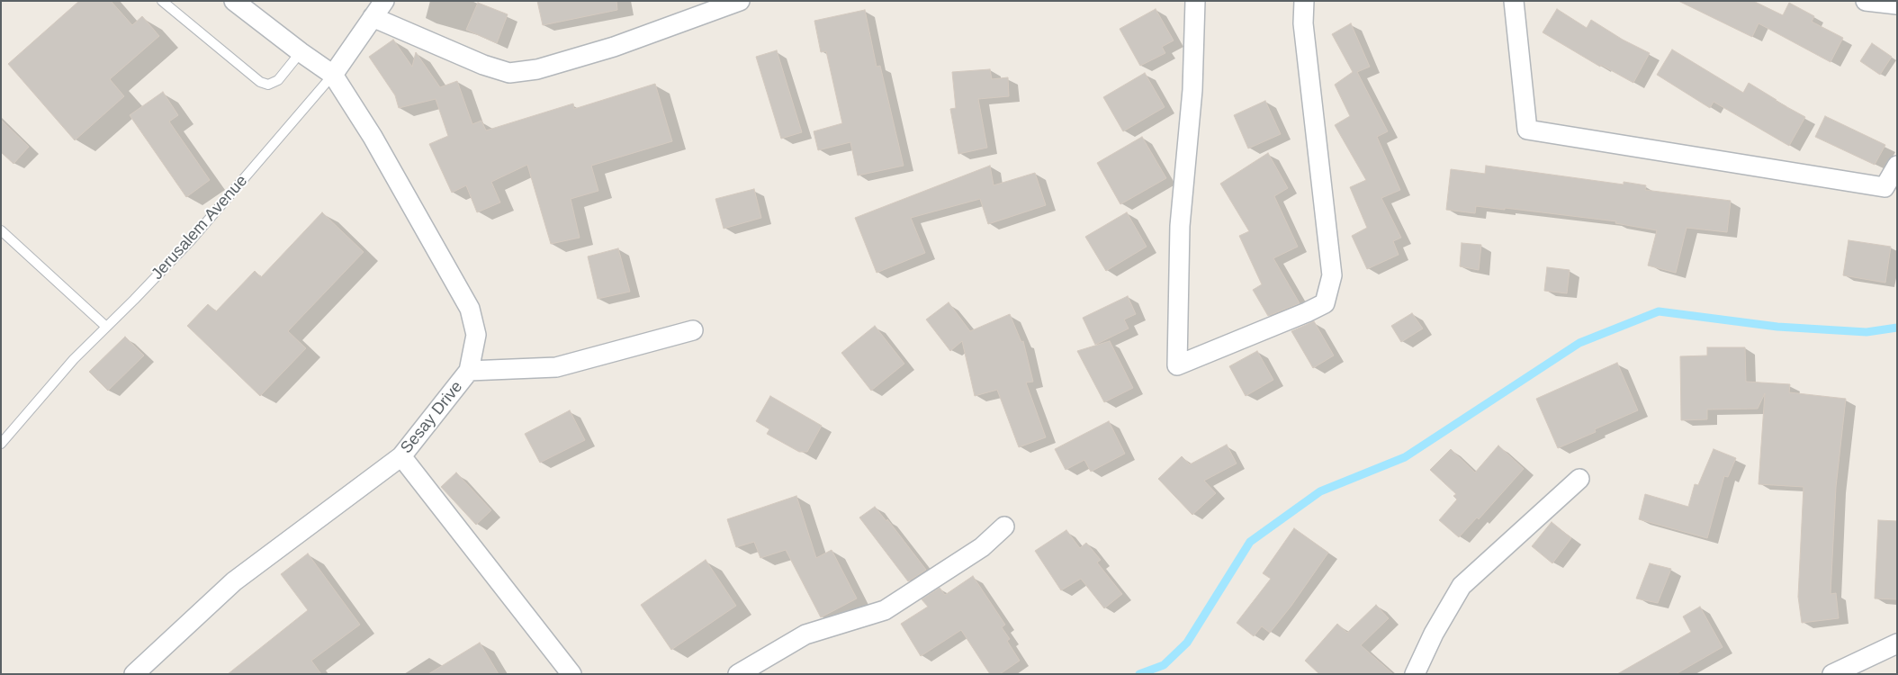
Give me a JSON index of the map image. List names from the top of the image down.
{
  "streets": {
    "street": ["Jerusalem Avenue", "Sesay Drive"]
  },
  "crossings": [
    ["Jerusalem Avenue", "Sesay Drive"]
  ]
}
